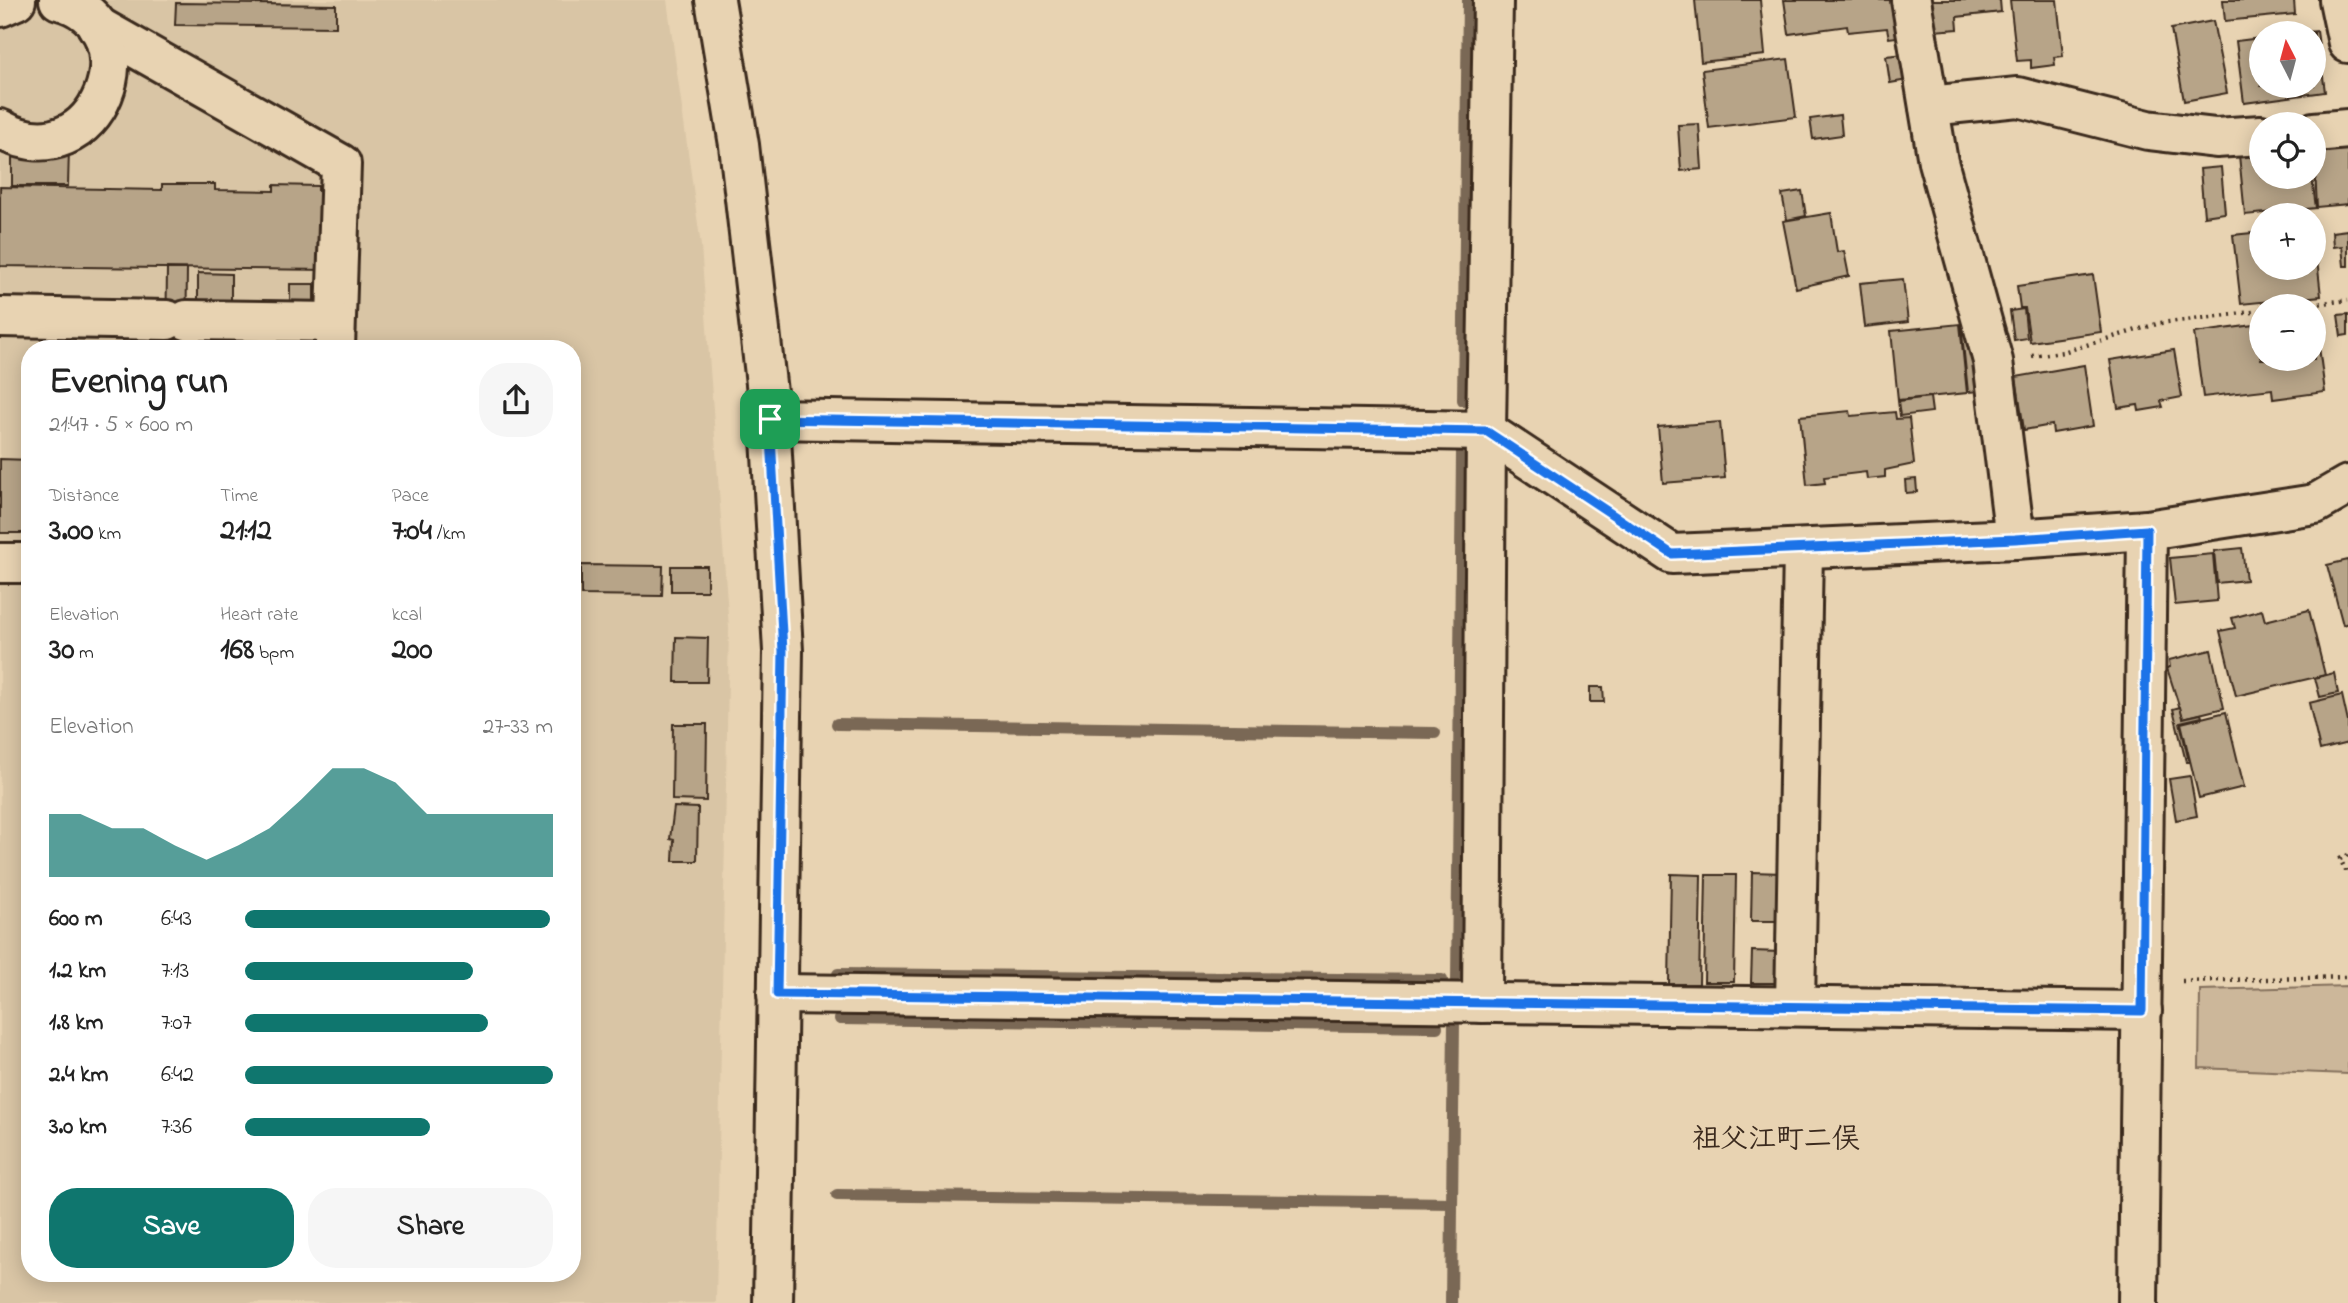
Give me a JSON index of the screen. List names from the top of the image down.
{
  "districts": ["祖父江町二俣"],
  "north": "top",
  "page": {
    "map_buttons": ["+", "−"],
    "heading": ["Evening run", "21:47 · 5 × 600 m"],
    "stats": [
      ["Distance", "3.00 km"],
      ["Time", "21:12"],
      ["Pace", "7:04 /km"],
      ["Elevation", "30 m"],
      ["Heart rate", "168 bpm"],
      ["kcal", "200"]
    ],
    "chart": ["Elevation", "27–33 m"],
    "list": [
      {
        "name": "600 m",
        "note": "6:43"
      },
      {
        "name": "1.2 km",
        "note": "7:13"
      },
      {
        "name": "1.8 km",
        "note": "7:07"
      },
      {
        "name": "2.4 km",
        "note": "6:42"
      },
      {
        "name": "3.0 km",
        "note": "7:36"
      }
    ],
    "buttons": ["Save", "Share"]
  }
}
